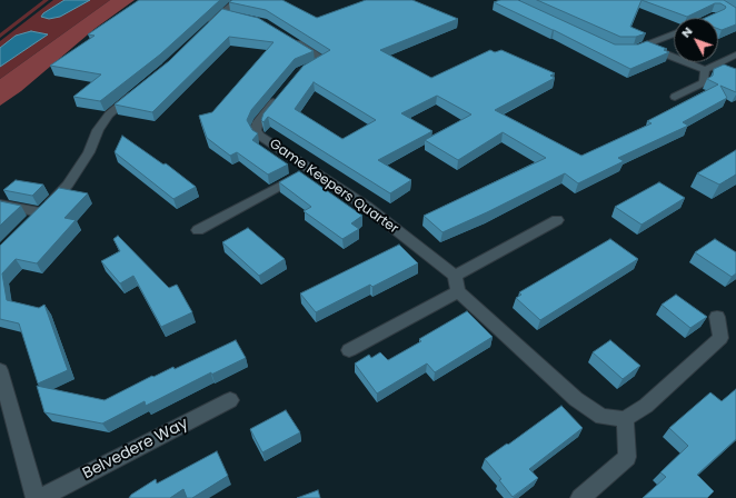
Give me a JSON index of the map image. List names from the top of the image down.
{
  "streets": {
    "street": ["Game Keepers Quarter", "Belvedere Way"]
  },
  "north": "top left"
}
